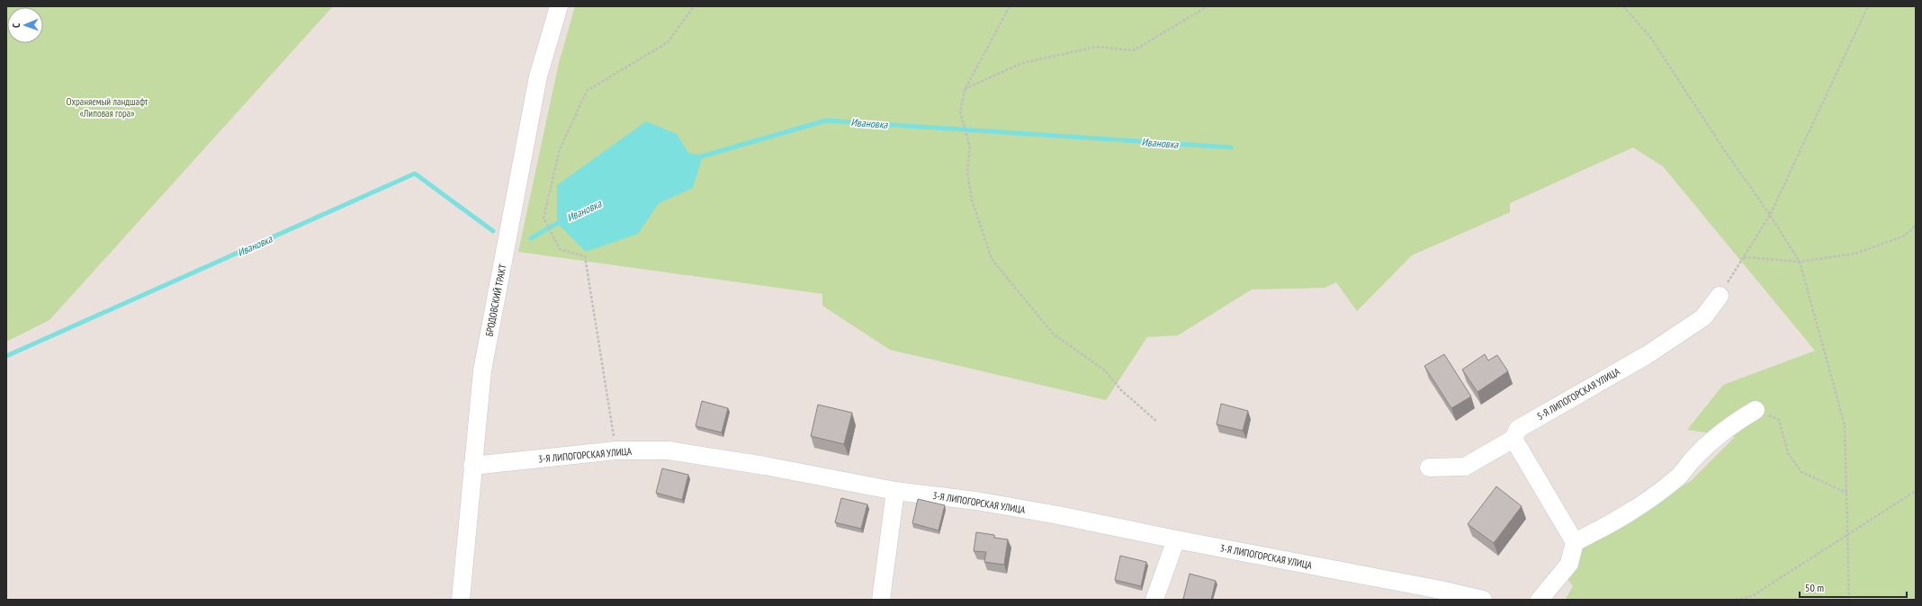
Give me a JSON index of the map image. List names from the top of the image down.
{
  "streets": {
    "street": ["БРОДОВСКИЙ ТРАКТ", "5-Я ЛИПОГОРСКАЯ УЛИЦА", "3-Я ЛИПОГОРСКАЯ УЛИЦА"]
  },
  "crossings": [
    ["БРОДОВСКИЙ ТРАКТ", "3-Я ЛИПОГОРСКАЯ УЛИЦА"]
  ],
  "water": ["Ивановка"],
  "parks": ["Охраняемый ландшафт «Липовая гора»"],
  "scale_bar": "50 m",
  "north": "left"
}
